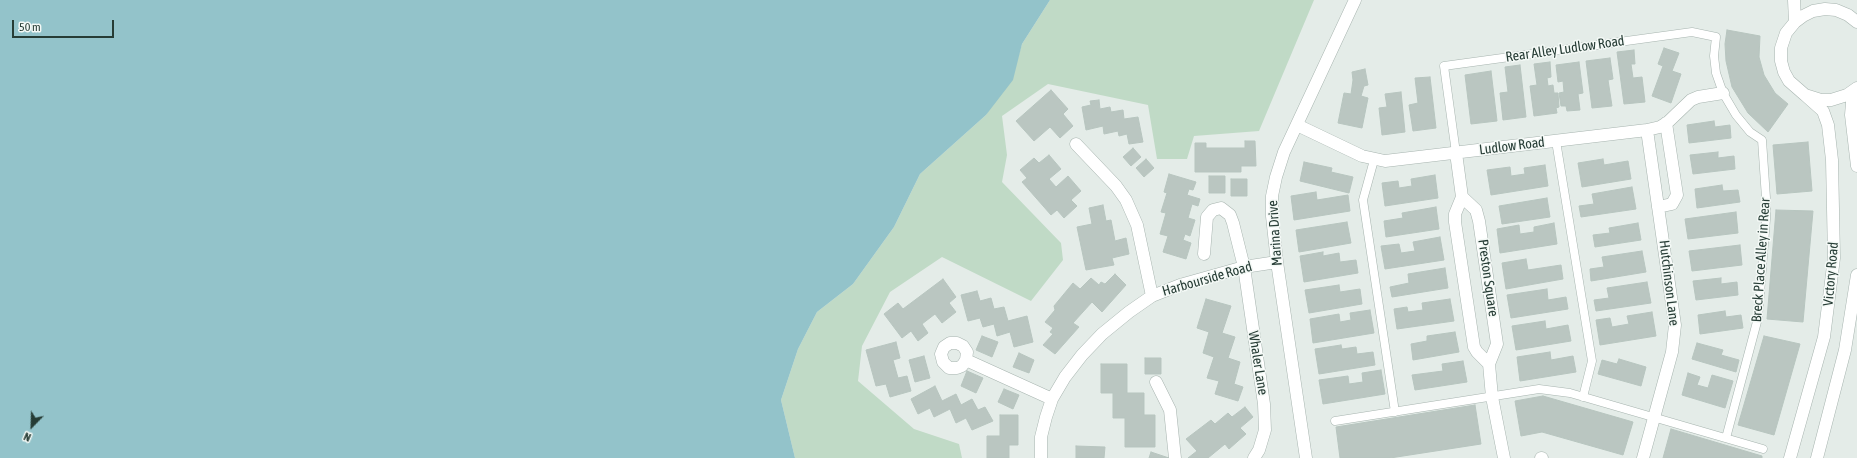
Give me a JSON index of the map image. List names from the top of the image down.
{
  "streets": {
    "street": [
      "Ludlow Road",
      "Marina Drive",
      "Victory Road",
      "Preston Square",
      "Harbourside Road",
      "Hutchinson Lane",
      "Whaler Lane"
    ],
    "lane": ["Rear Alley Ludlow Road", "Breck Place Alley in Rear"]
  },
  "crossings": [
    ["Rear Alley Ludlow Road", "Ludlow Road"],
    ["Rear Alley Ludlow Road", "Breck Place Alley in Rear"],
    ["Rear Alley Ludlow Road", "Preston Square"],
    ["Ludlow Road", "Marina Drive"],
    ["Ludlow Road", "Breck Place Alley in Rear"],
    ["Ludlow Road", "Preston Square"],
    ["Ludlow Road", "Hutchinson Lane"],
    ["Marina Drive", "Harbourside Road"],
    ["Harbourside Road", "Whaler Lane"]
  ],
  "scale_bar": "50 m",
  "north": "bottom left"
}
